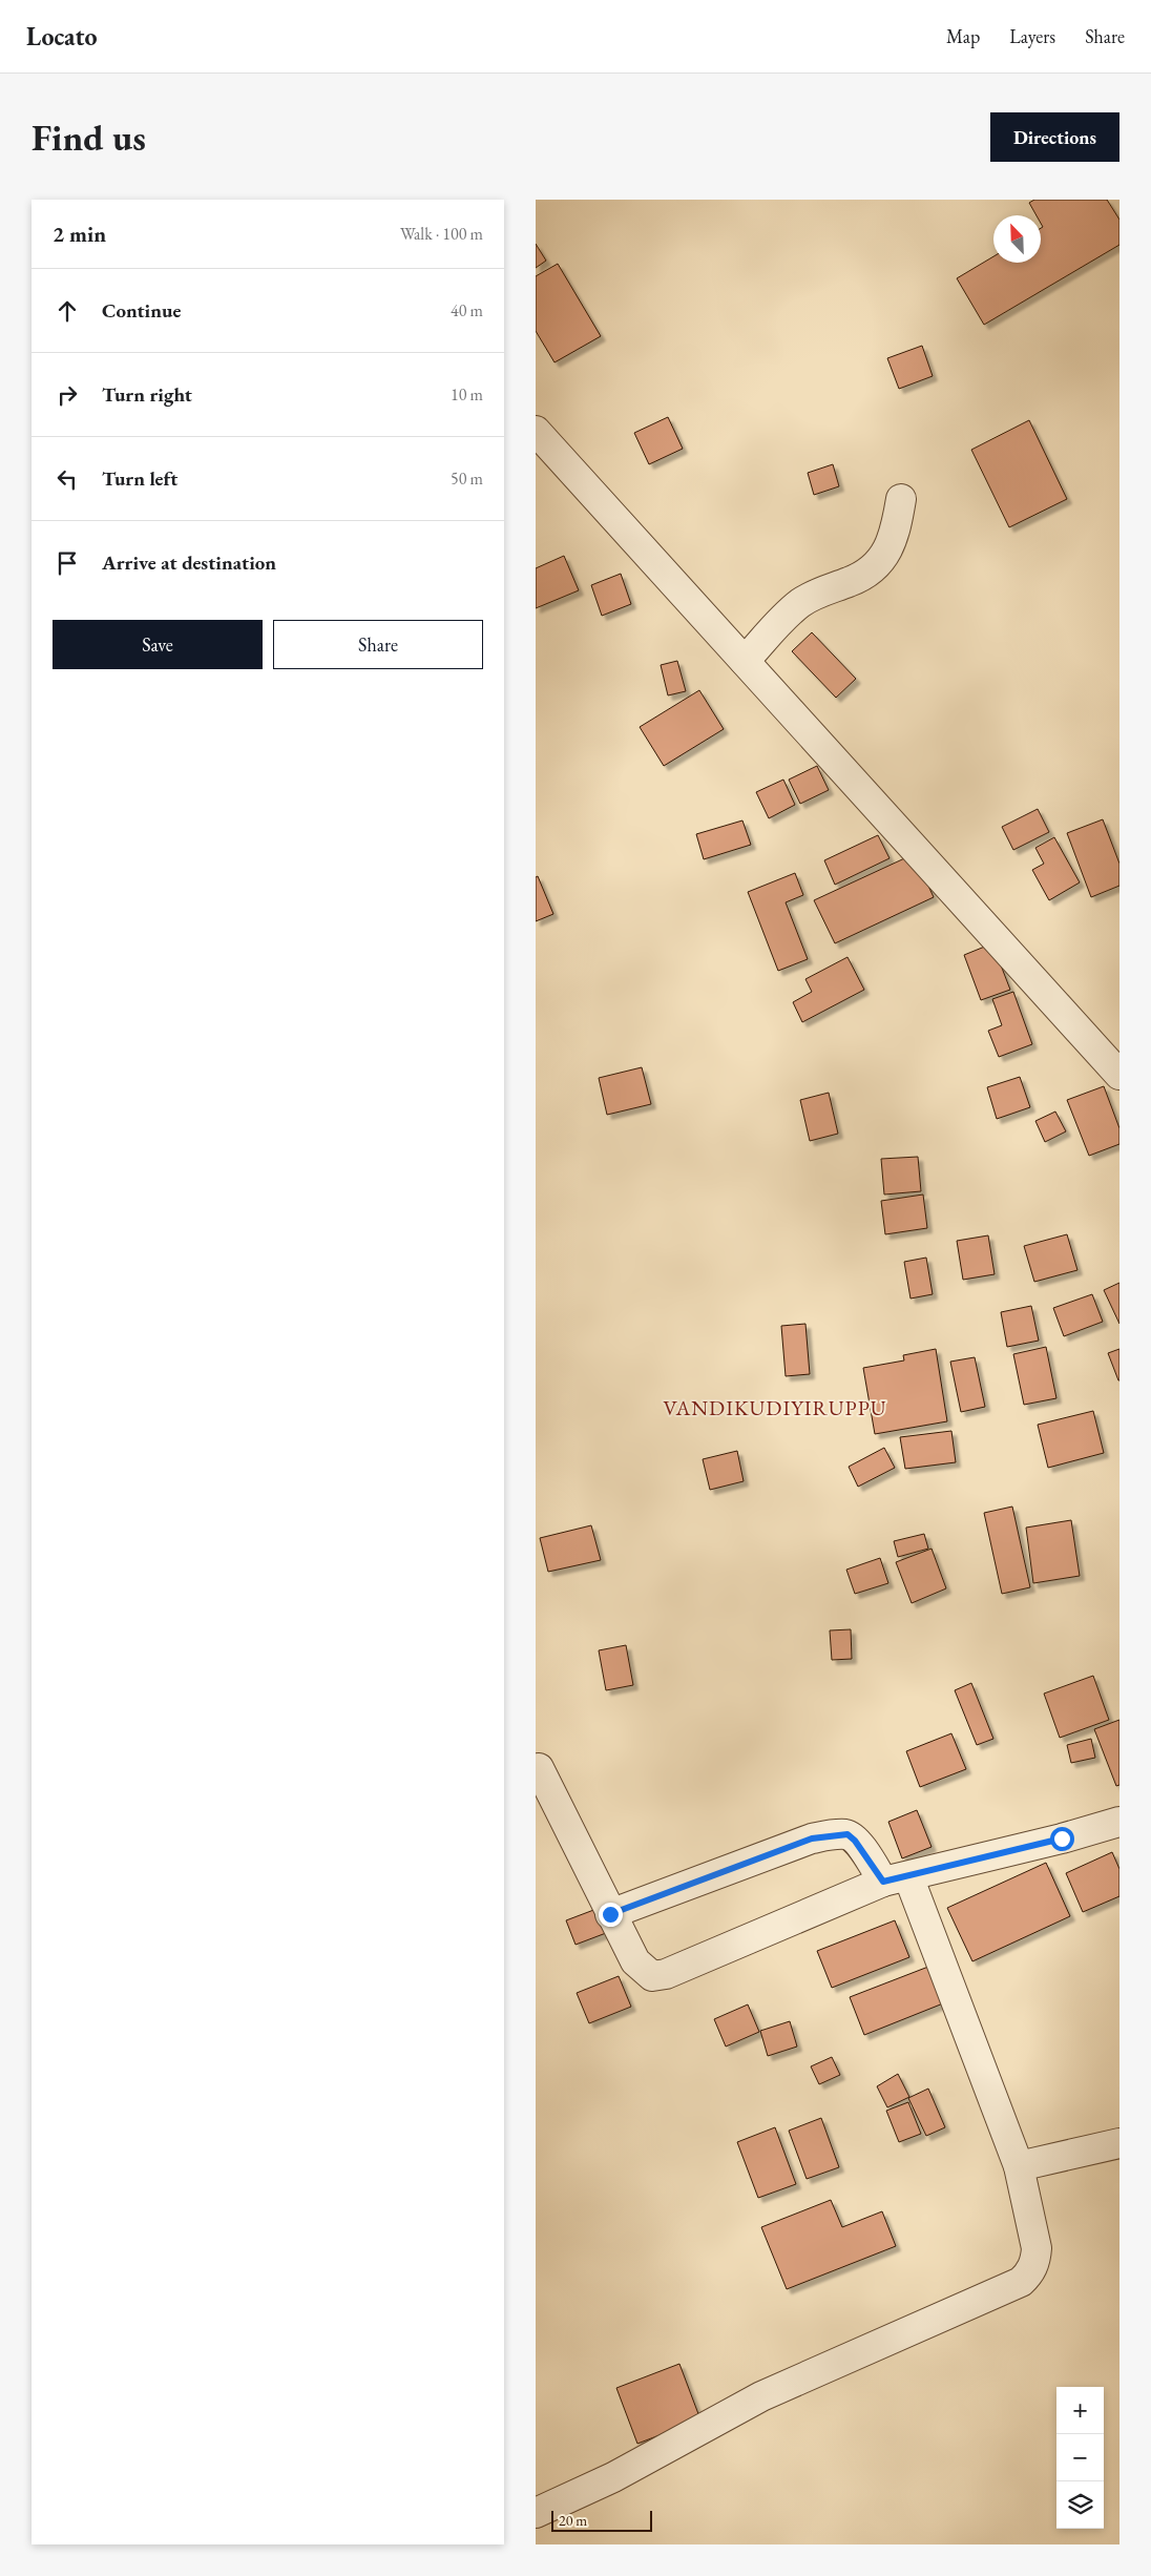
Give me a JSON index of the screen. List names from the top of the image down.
{
  "districts": ["VANDIKUDIYIRUPPU"],
  "scale_bar": "20 m",
  "north": "top left",
  "page": {
    "header": "Locato",
    "nav": ["Map", "Layers", "Share"],
    "buttons": [
      "Directions",
      ["Save", "Share"]
    ],
    "title": "Find us",
    "heading": ["2 min", "Walk · 100 m"],
    "list": [
      ["Continue", "40 m"],
      ["Turn right", "10 m"],
      ["Turn left", "50 m"],
      "Arrive at destination"
    ],
    "map_buttons": ["+", "−"],
    "scale": "20 m"
  }
}
